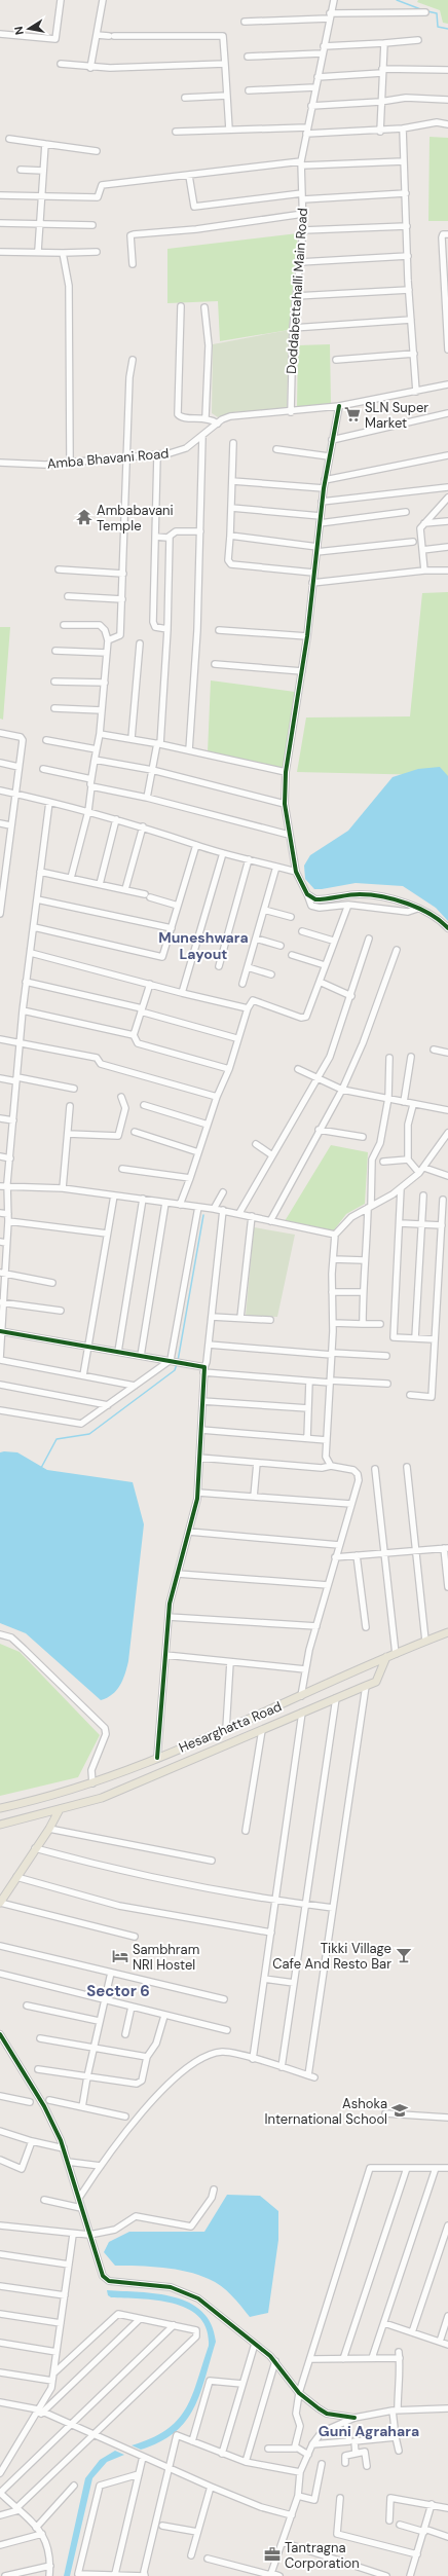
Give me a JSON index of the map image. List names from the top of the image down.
{
  "streets": {
    "main road": ["Hesarghatta Road"],
    "street": ["Doddabettahalli Main Road", "Amba Bhavani Road"]
  },
  "crossings": [
    ["Doddabettahalli Main Road", "Amba Bhavani Road"]
  ],
  "districts": ["Muneshwara Layout", "Sector 6", "Guni Agrahara"],
  "places": {
    "supermarket": ["SLN Super Market"],
    "temple": ["Ambabavani Temple"],
    "bar": ["Tikki Village Cafe And Resto Bar"],
    "hotel": ["Sambhram NRI Hostel"],
    "school or university": ["Ashoka International School"],
    "office": ["Tantragna Corporation"]
  },
  "north": "left"
}
